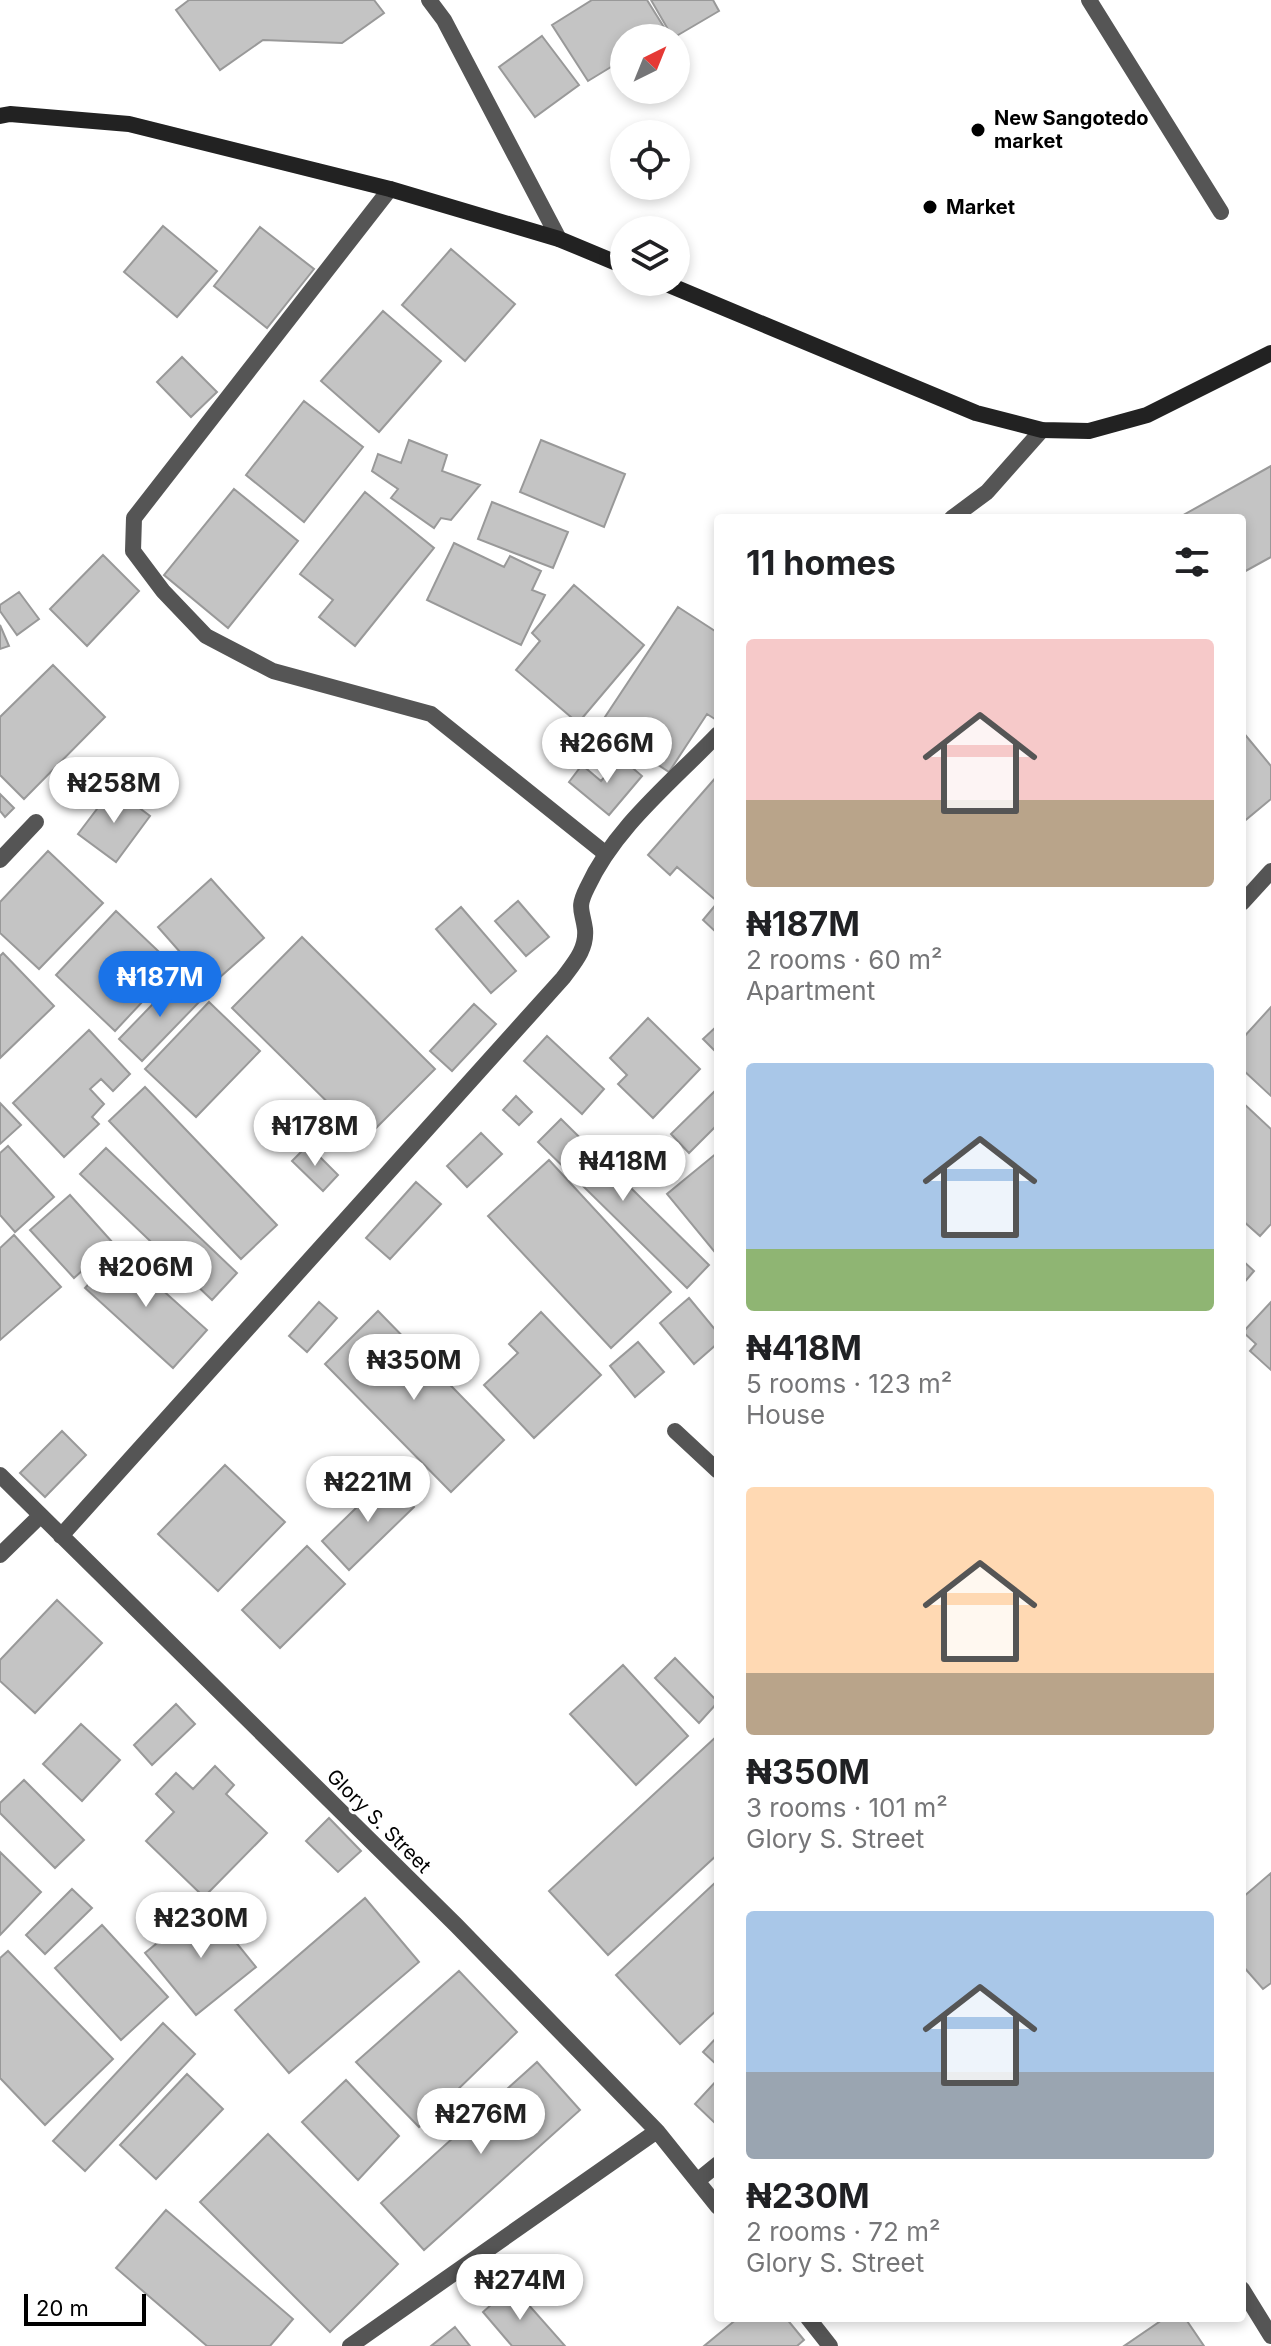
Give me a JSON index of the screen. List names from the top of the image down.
{
  "streets": {
    "street": ["Glory S. Street"]
  },
  "places": ["New Sangotedo market", "Market"],
  "scale_bar": "20 m",
  "north": "top right",
  "page": {
    "heading": "11 homes",
    "list": [
      {
        "name": "₦187M",
        "note": "2 rooms · 60 m² · Apartment"
      },
      {
        "name": "₦418M",
        "note": "5 rooms · 123 m² · House"
      },
      {
        "name": "₦350M",
        "note": "3 rooms · 101 m² · Glory S. Street"
      },
      {
        "name": "₦230M",
        "note": "2 rooms · 72 m² · Glory S. Street"
      }
    ],
    "price": [
      "₦266M",
      "₦258M",
      "₦187M",
      "₦178M",
      "₦418M",
      "₦206M",
      "₦350M",
      "₦221M",
      "₦230M",
      "₦276M",
      "₦274M"
    ],
    "scale": "20 m"
  }
}
